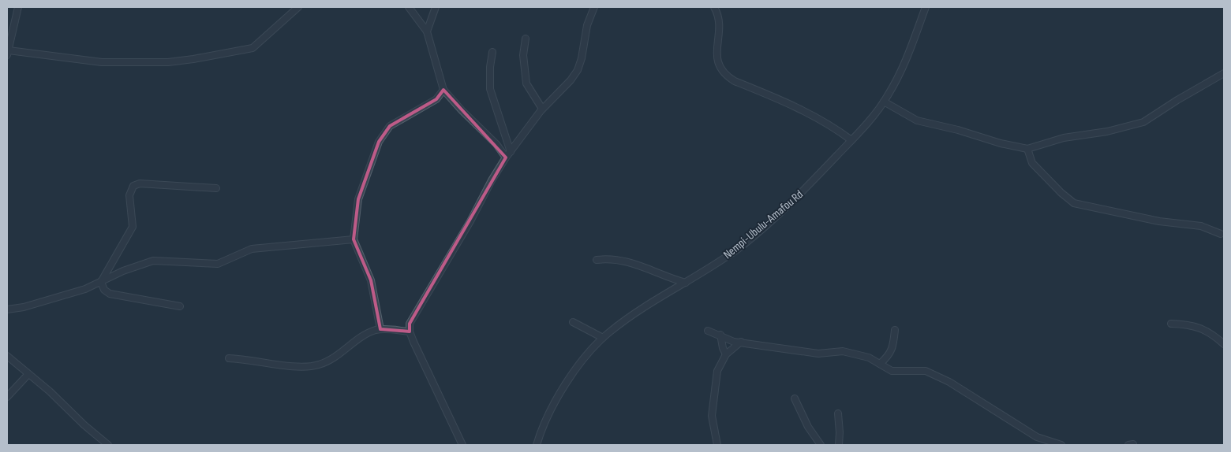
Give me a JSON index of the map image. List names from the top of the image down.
{
  "streets": {
    "street": ["Nempi-Ubulu-Amafou Rd"]
  }
}
